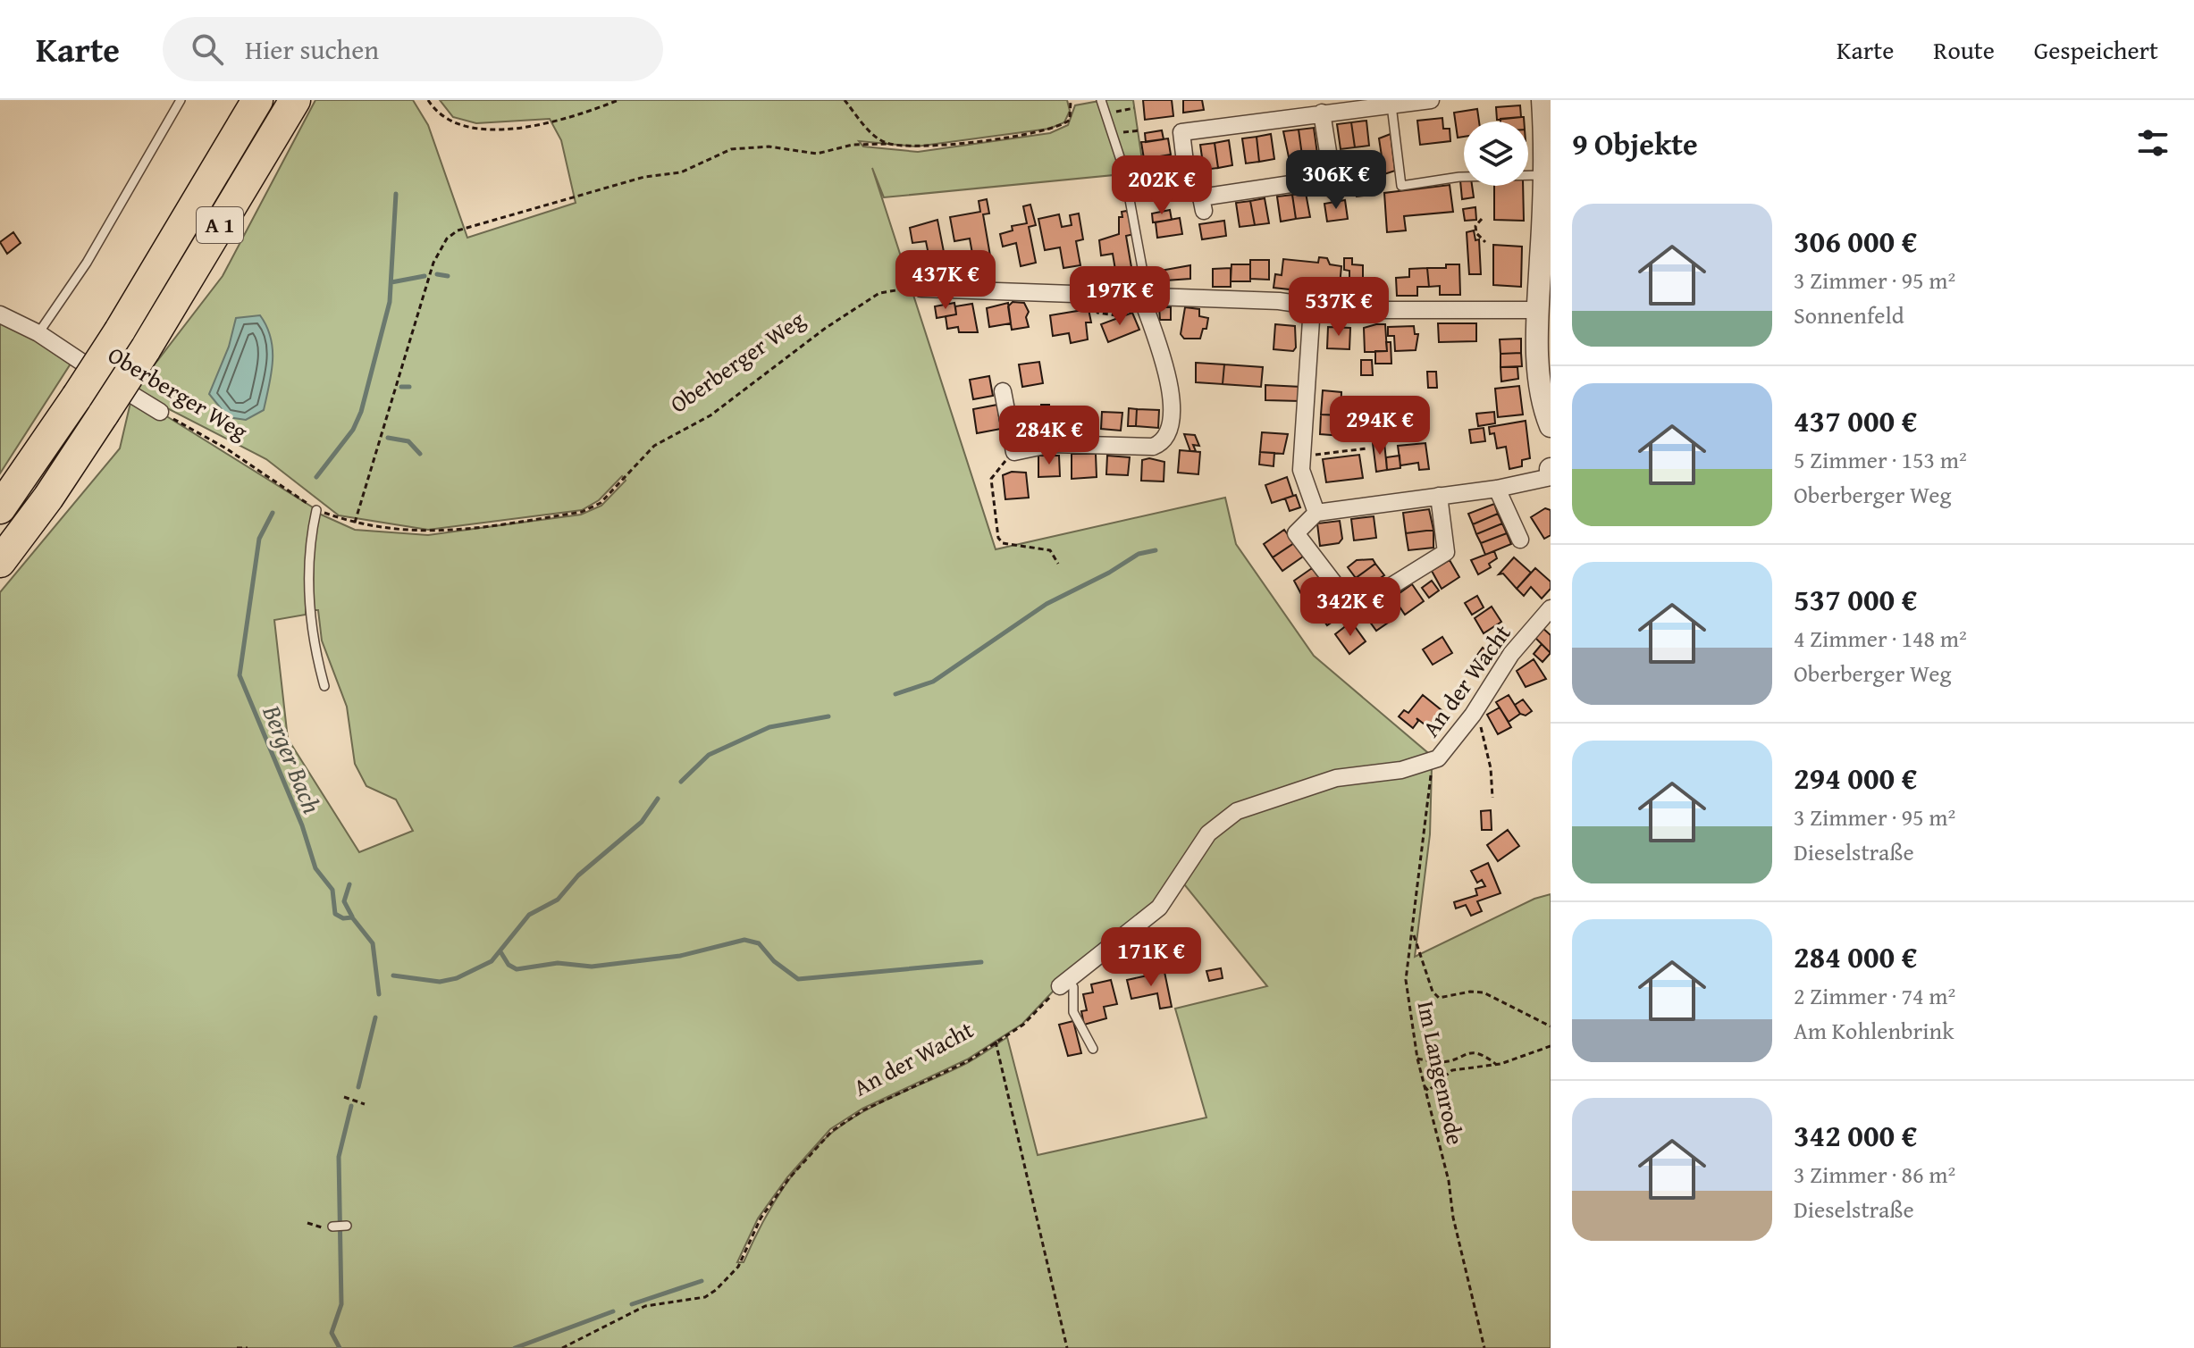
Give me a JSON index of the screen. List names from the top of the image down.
{
  "streets": {
    "highway": ["A 1"],
    "street": ["Oberberger Weg", "An der Wacht"],
    "path": ["Im Langenrode"]
  },
  "crossings": [
    ["An der Wacht", "Im Langenrode"]
  ],
  "water": ["Berger Bach"],
  "page": {
    "header": "Karte",
    "search": "Hier suchen",
    "nav": ["Karte", "Route", "Gespeichert"],
    "heading": "9 Objekte",
    "price": [
      "306K €",
      "202K €",
      "437K €",
      "197K €",
      "537K €",
      "294K €",
      "284K €",
      "342K €",
      "171K €"
    ],
    "list": [
      {
        "name": "306 000 €",
        "note": "3 Zimmer · 95 m² · Sonnenfeld"
      },
      {
        "name": "437 000 €",
        "note": "5 Zimmer · 153 m² · Oberberger Weg"
      },
      {
        "name": "537 000 €",
        "note": "4 Zimmer · 148 m² · Oberberger Weg"
      },
      {
        "name": "294 000 €",
        "note": "3 Zimmer · 95 m² · Dieselstraße"
      },
      {
        "name": "284 000 €",
        "note": "2 Zimmer · 74 m² · Am Kohlenbrink"
      },
      {
        "name": "342 000 €",
        "note": "3 Zimmer · 86 m² · Dieselstraße"
      }
    ]
  }
}
